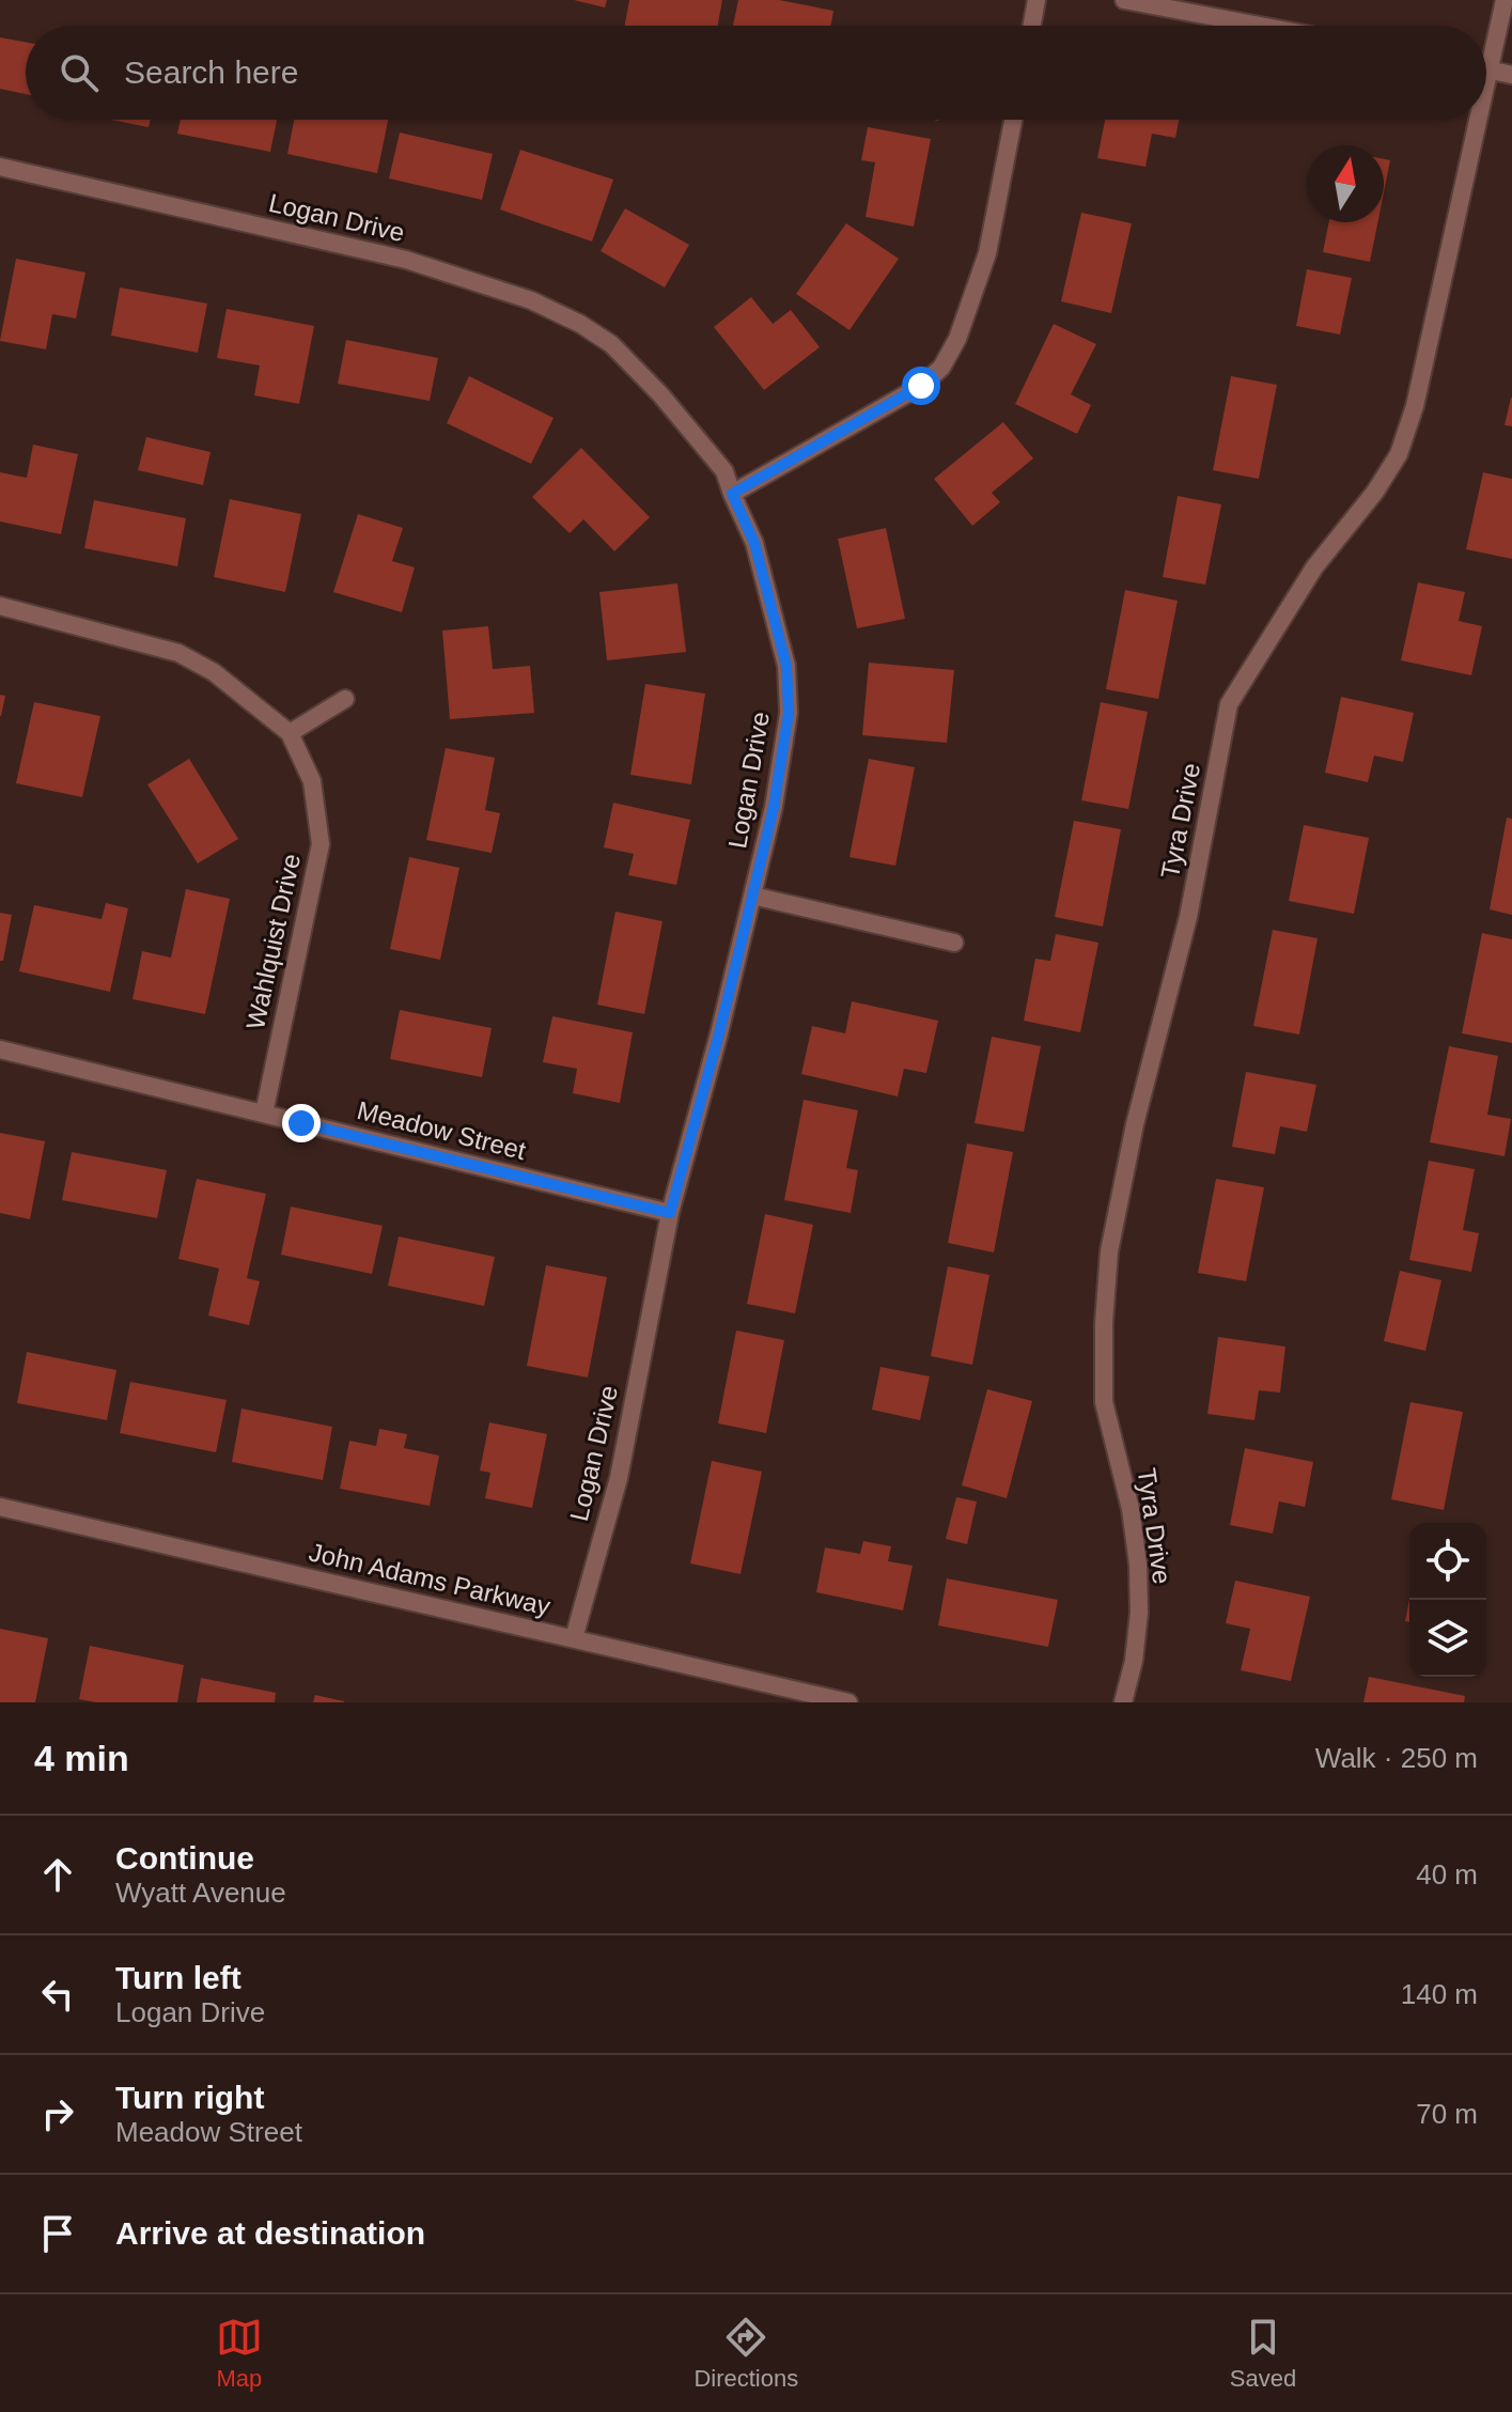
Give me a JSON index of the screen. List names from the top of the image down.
{
  "streets": {
    "street": [
      "Logan Drive",
      "Tyra Drive",
      "Wahlquist Drive",
      "Meadow Street",
      "John Adams Parkway"
    ]
  },
  "crossings": [
    ["Logan Drive", "Meadow Street"],
    ["Logan Drive", "John Adams Parkway"],
    ["Wahlquist Drive", "Meadow Street"]
  ],
  "north": "top",
  "page": {
    "search": "Search here",
    "heading": ["4 min", "Walk · 250 m"],
    "list": [
      ["Continue", "Wyatt Avenue", "40 m"],
      ["Turn left", "Logan Drive", "140 m"],
      ["Turn right", "Meadow Street", "70 m"],
      "Arrive at destination"
    ],
    "nav": ["Map", "Directions", "Saved"]
  }
}
